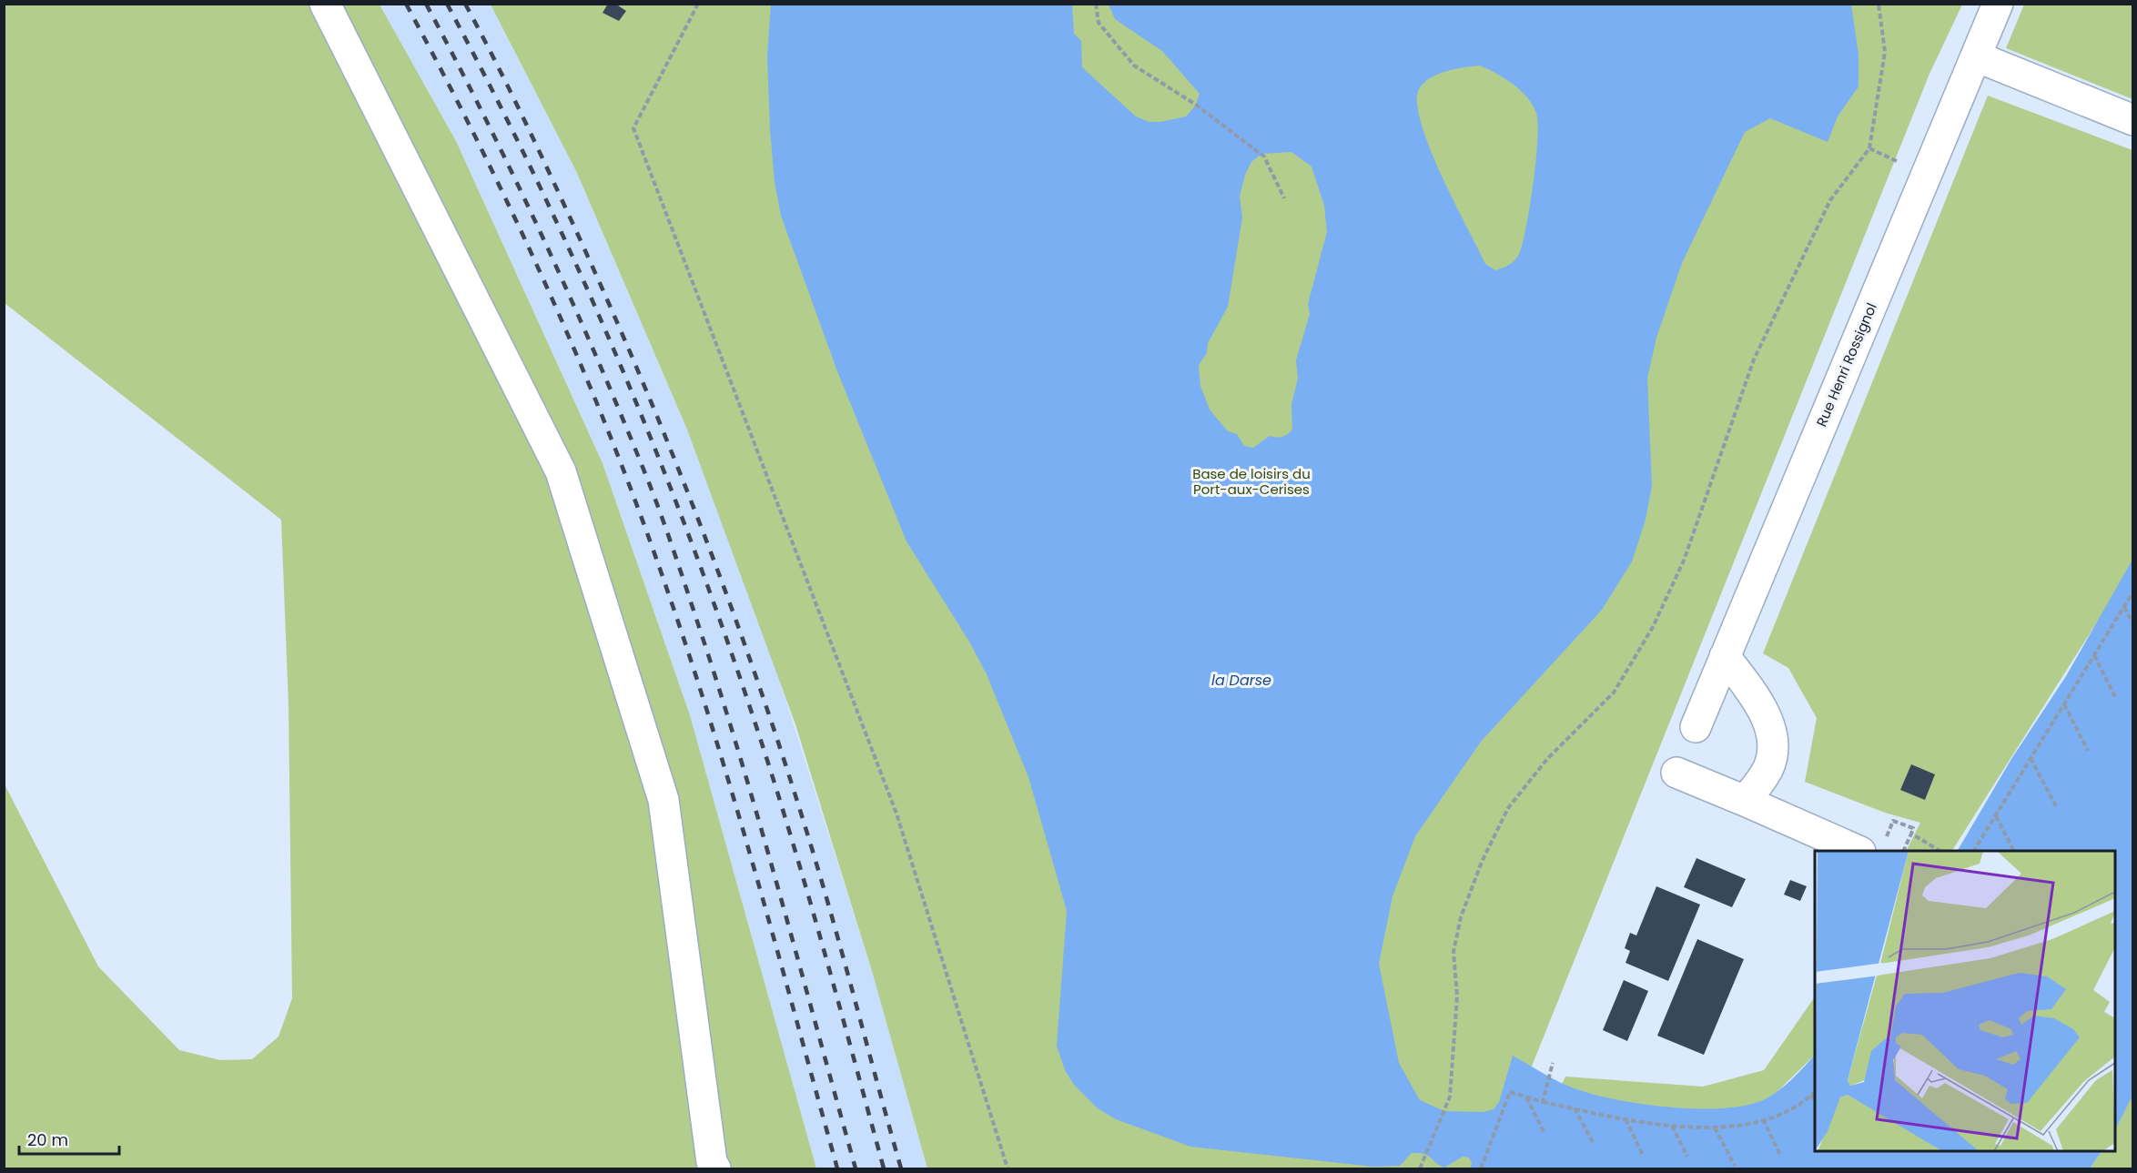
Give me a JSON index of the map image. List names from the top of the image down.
{
  "streets": {
    "street": ["Rue Henri Rossignol"]
  },
  "water": ["la Darse"],
  "parks": ["Base de loisirs du Port-aux-Cerises"],
  "scale_bar": "20 m"
}
